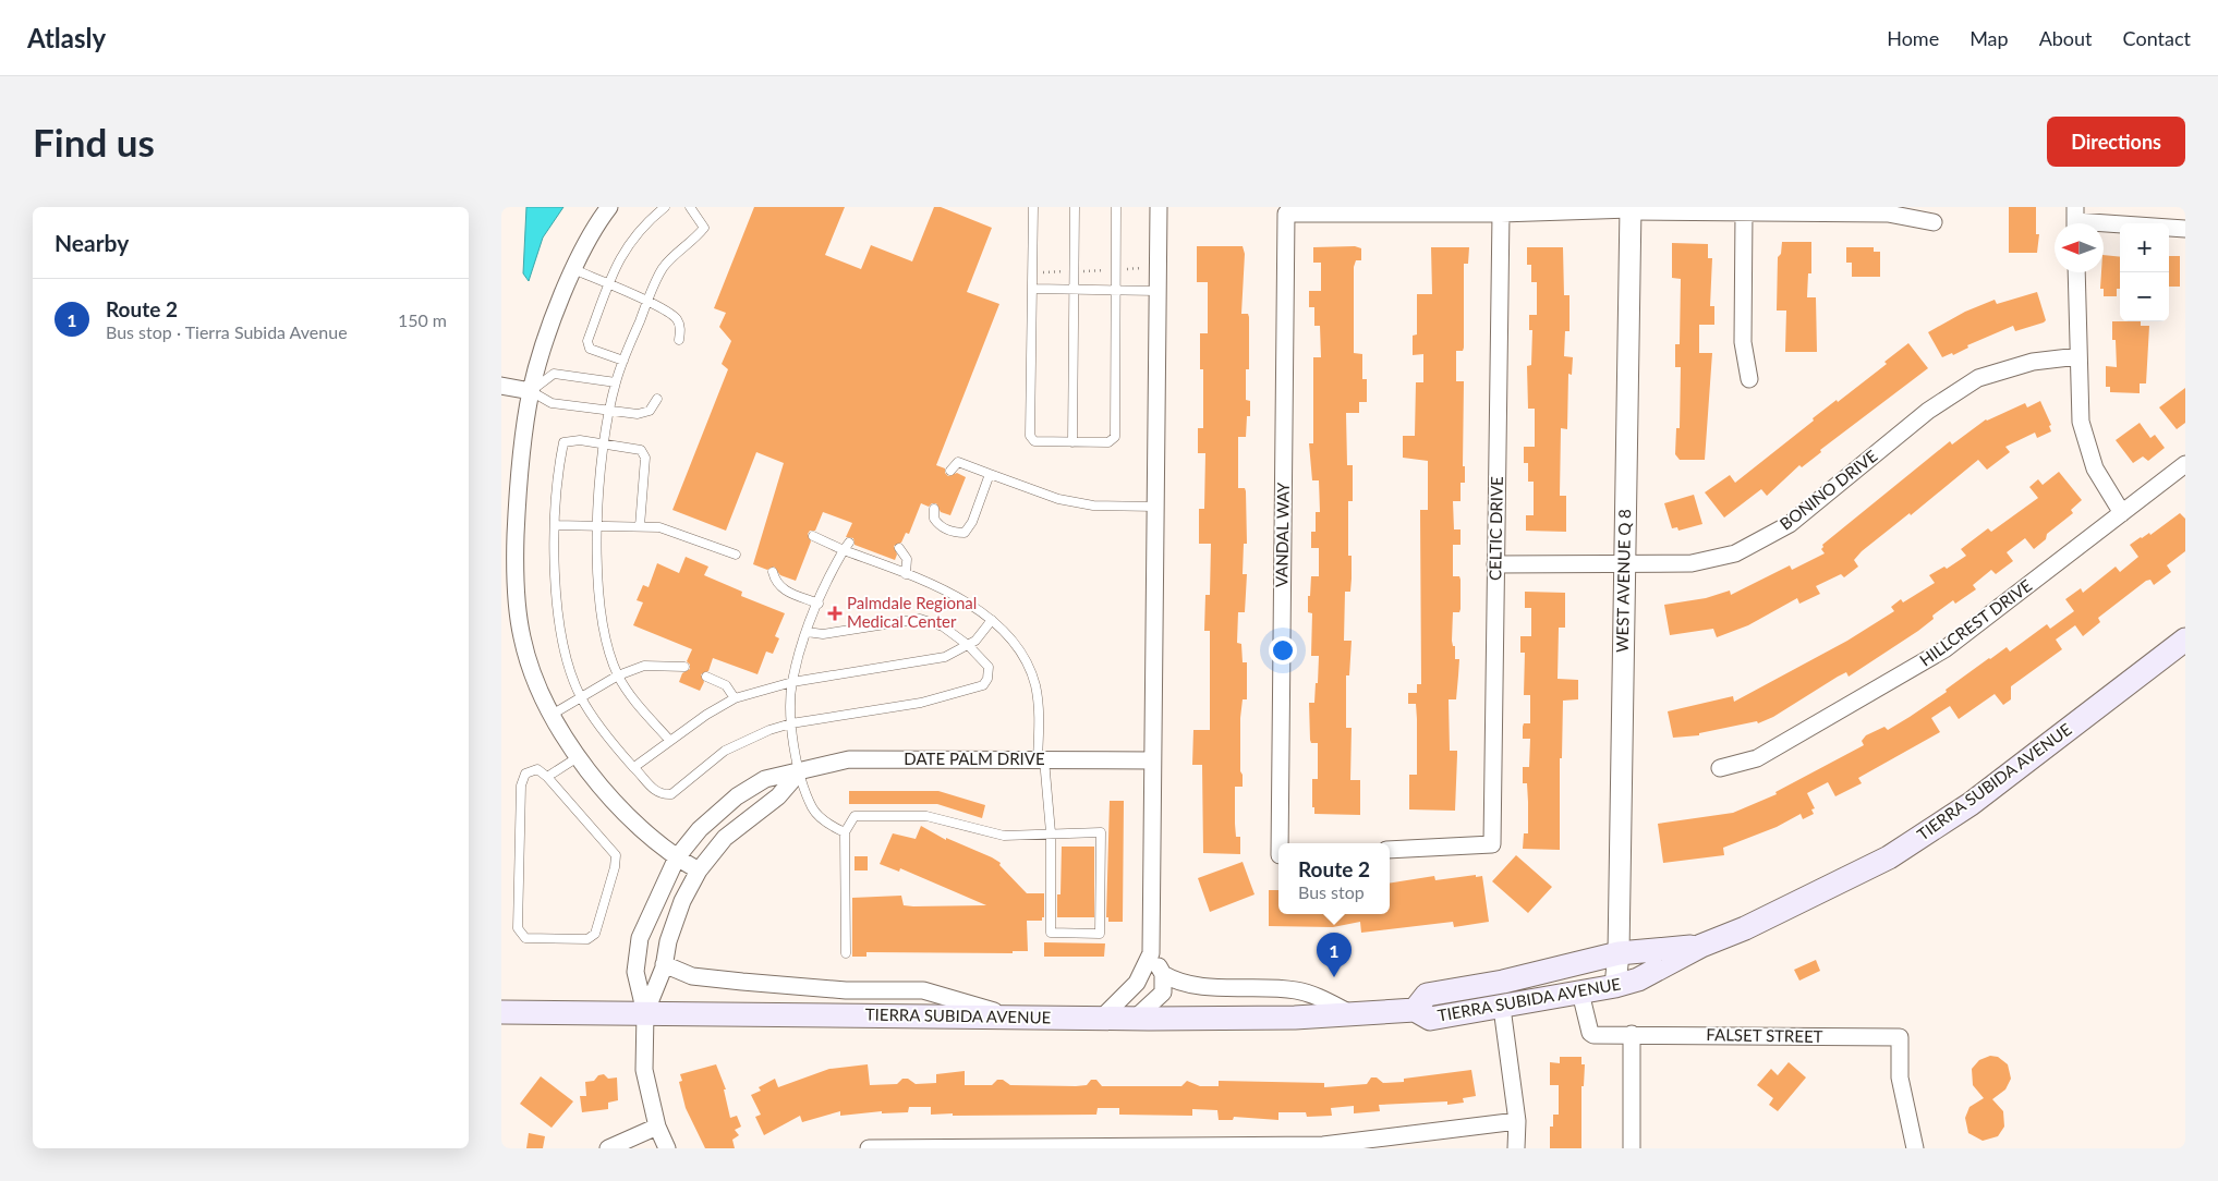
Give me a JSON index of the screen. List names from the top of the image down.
{
  "streets": {
    "main road": ["TIERRA SUBIDA AVENUE"],
    "street": [
      "BONINO DRIVE",
      "CELTIC DRIVE",
      "VANDAL WAY",
      "WEST AVENUE Q 8",
      "HILLCREST DRIVE",
      "DATE PALM DRIVE",
      "FALSET STREET"
    ]
  },
  "crossings": [
    ["BONINO DRIVE", "CELTIC DRIVE"],
    ["BONINO DRIVE", "WEST AVENUE Q 8"],
    ["CELTIC DRIVE", "VANDAL WAY"],
    ["WEST AVENUE Q 8", "TIERRA SUBIDA AVENUE"],
    ["DATE PALM DRIVE", "TIERRA SUBIDA AVENUE"]
  ],
  "places": {
    "health": ["Palmdale Regional Medical Center"]
  },
  "north": "left",
  "page": {
    "header": "Atlasly",
    "nav": [
      "Home",
      "Map",
      "About",
      "Contact"
    ],
    "buttons": "Directions",
    "title": "Find us",
    "heading": "Nearby",
    "map_buttons": ["+", "−"],
    "list": [
      {
        "mark": "1",
        "name": "Route 2",
        "note": "Bus stop · Tierra Subida Avenue",
        "value": "150 m"
      }
    ],
    "popup": ["Route 2", "Bus stop"],
    "pins": "1"
  }
}
